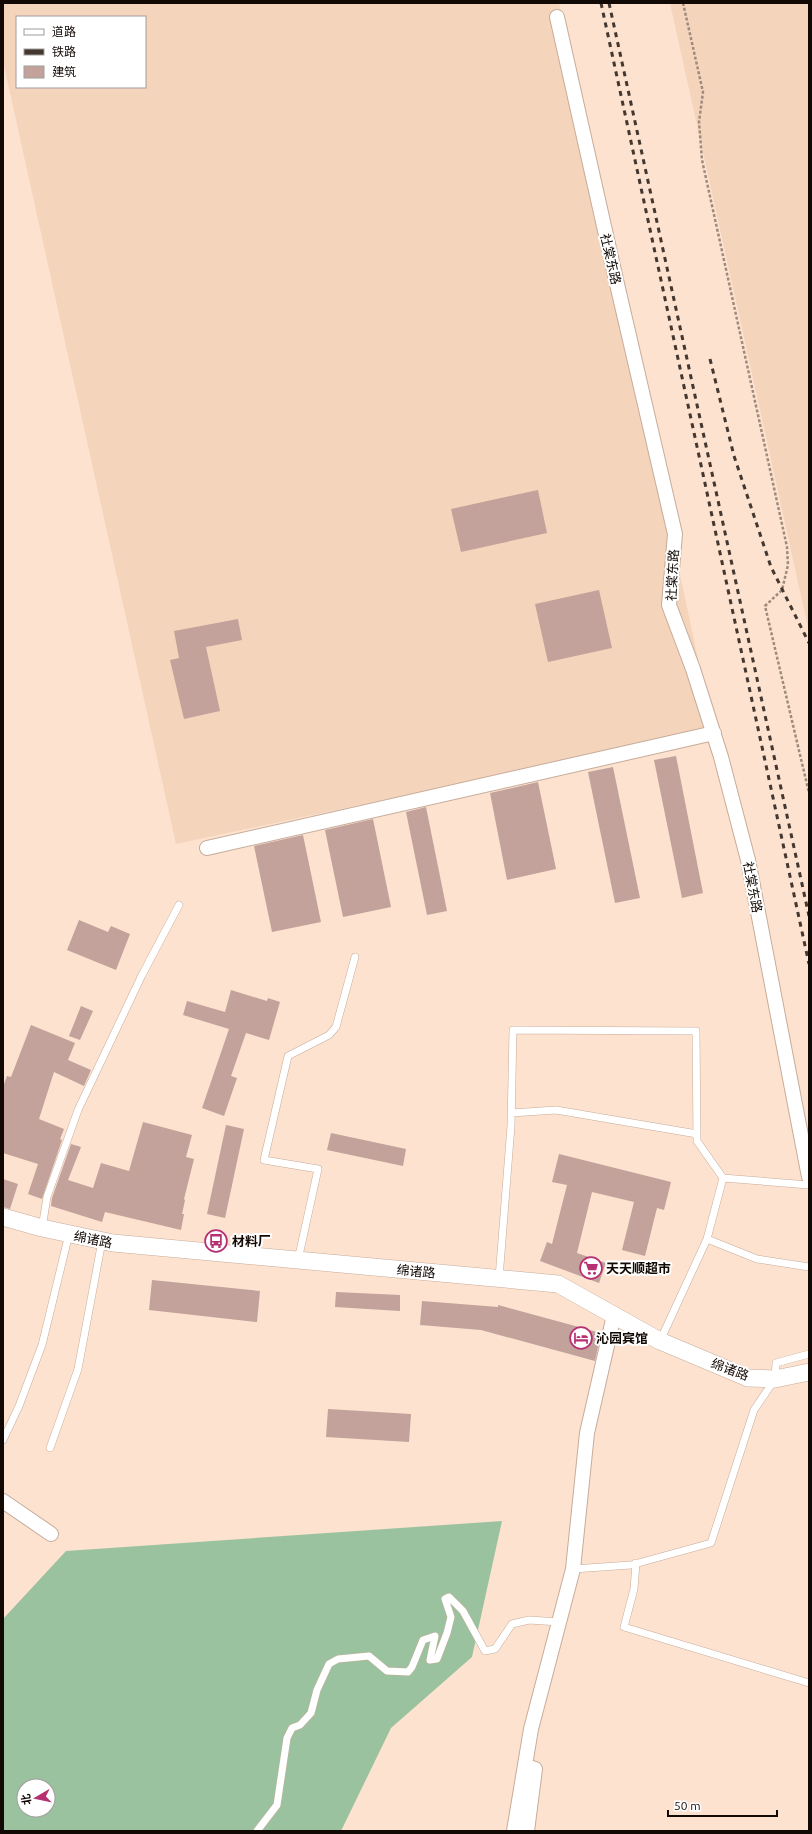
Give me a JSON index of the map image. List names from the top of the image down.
{
  "streets": {
    "street": ["社棠东路", "绵诸路"]
  },
  "places": {
    "bus stop": ["材料厂"],
    "supermarket": ["天天顺超市"],
    "hotel": ["沁园宾馆"]
  },
  "legend": ["道路", "铁路", "建筑"],
  "scale_bar": "50 m",
  "north": "left"
}
